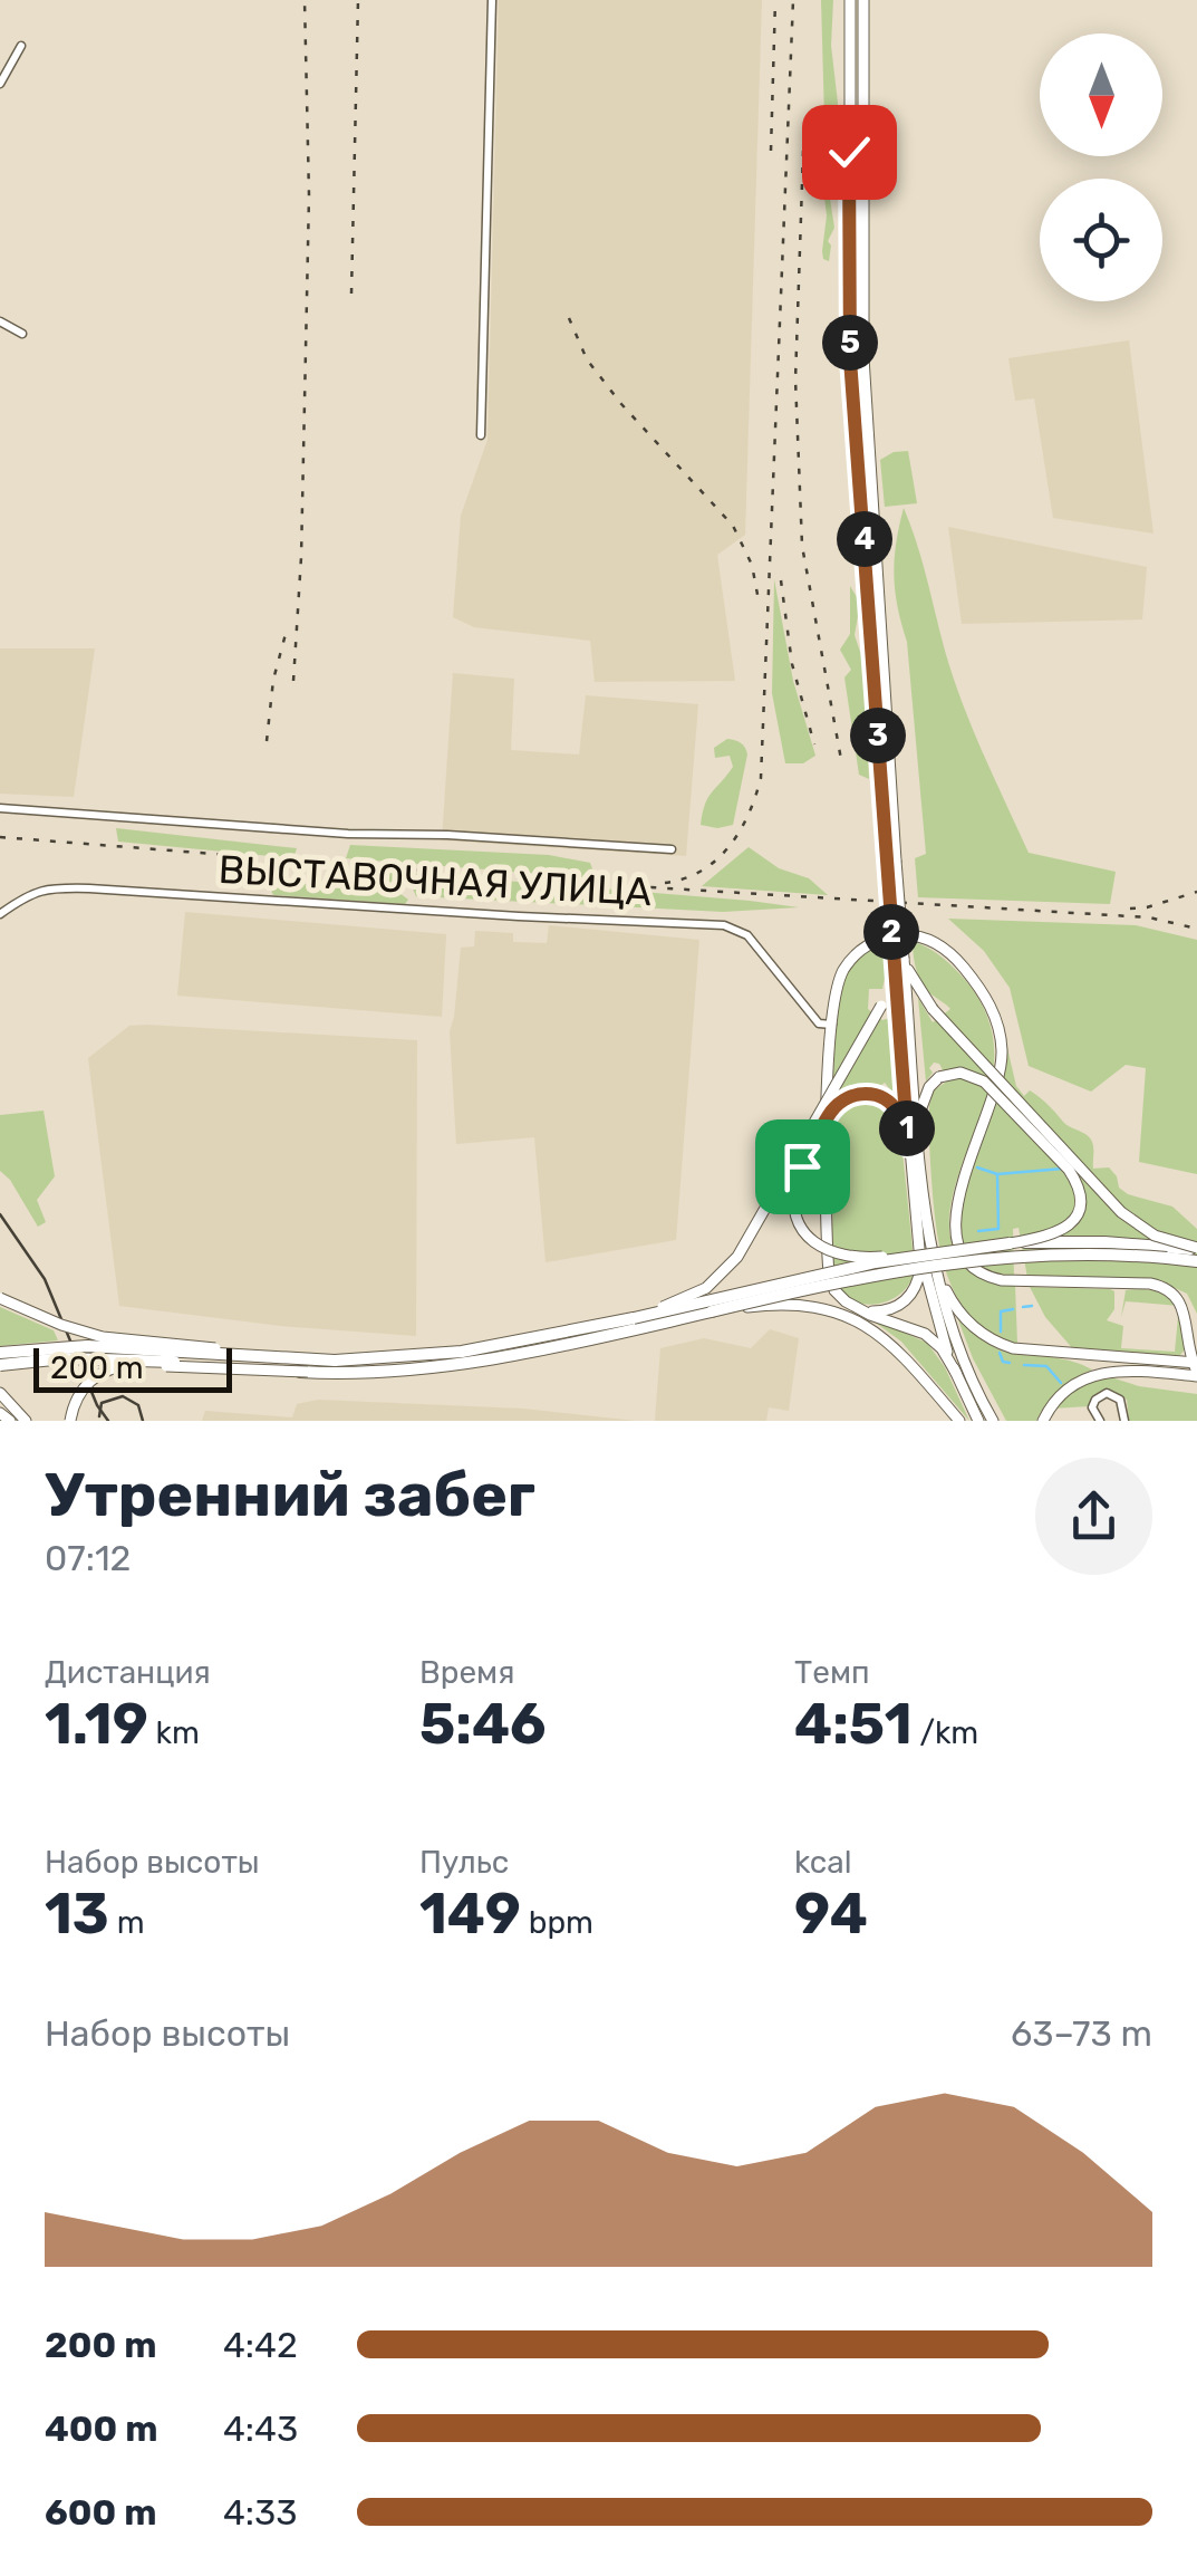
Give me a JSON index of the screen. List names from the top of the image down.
{
  "streets": {
    "street": ["ВЫСТАВОЧНАЯ УЛИЦА"]
  },
  "scale_bar": "200 m",
  "north": "bottom",
  "page": {
    "pins": [
      "5",
      "4",
      "3",
      "2",
      "1"
    ],
    "scale": "200 m",
    "heading": ["Утренний забег", "07:12"],
    "stats": [
      ["Дистанция", "1.19 km"],
      ["Время", "5:46"],
      ["Темп", "4:51 /km"],
      ["Набор высоты", "13 m"],
      ["Пульс", "149 bpm"],
      ["kcal", "94"]
    ],
    "chart": ["Набор высоты", "63–73 m"],
    "list": [
      {
        "name": "200 m",
        "note": "4:42"
      },
      {
        "name": "400 m",
        "note": "4:43"
      },
      {
        "name": "600 m",
        "note": "4:33"
      }
    ]
  }
}
